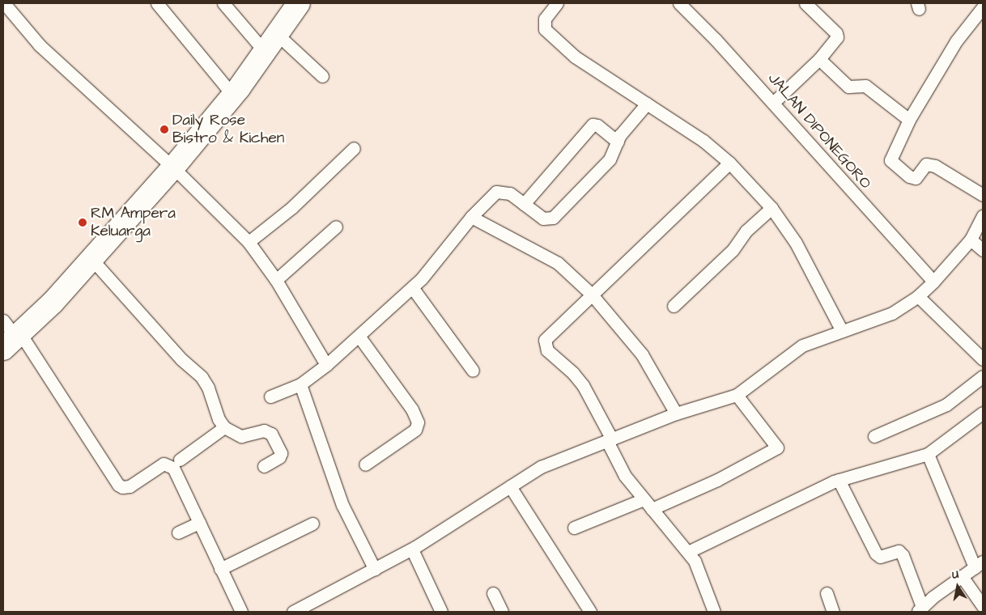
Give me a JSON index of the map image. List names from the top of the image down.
{
  "streets": {
    "street": ["JALAN DIPONEGORO"]
  },
  "places": ["Daily Rose Bistro & Kichen", "RM Ampera Keluarga"],
  "north": "top"
}
